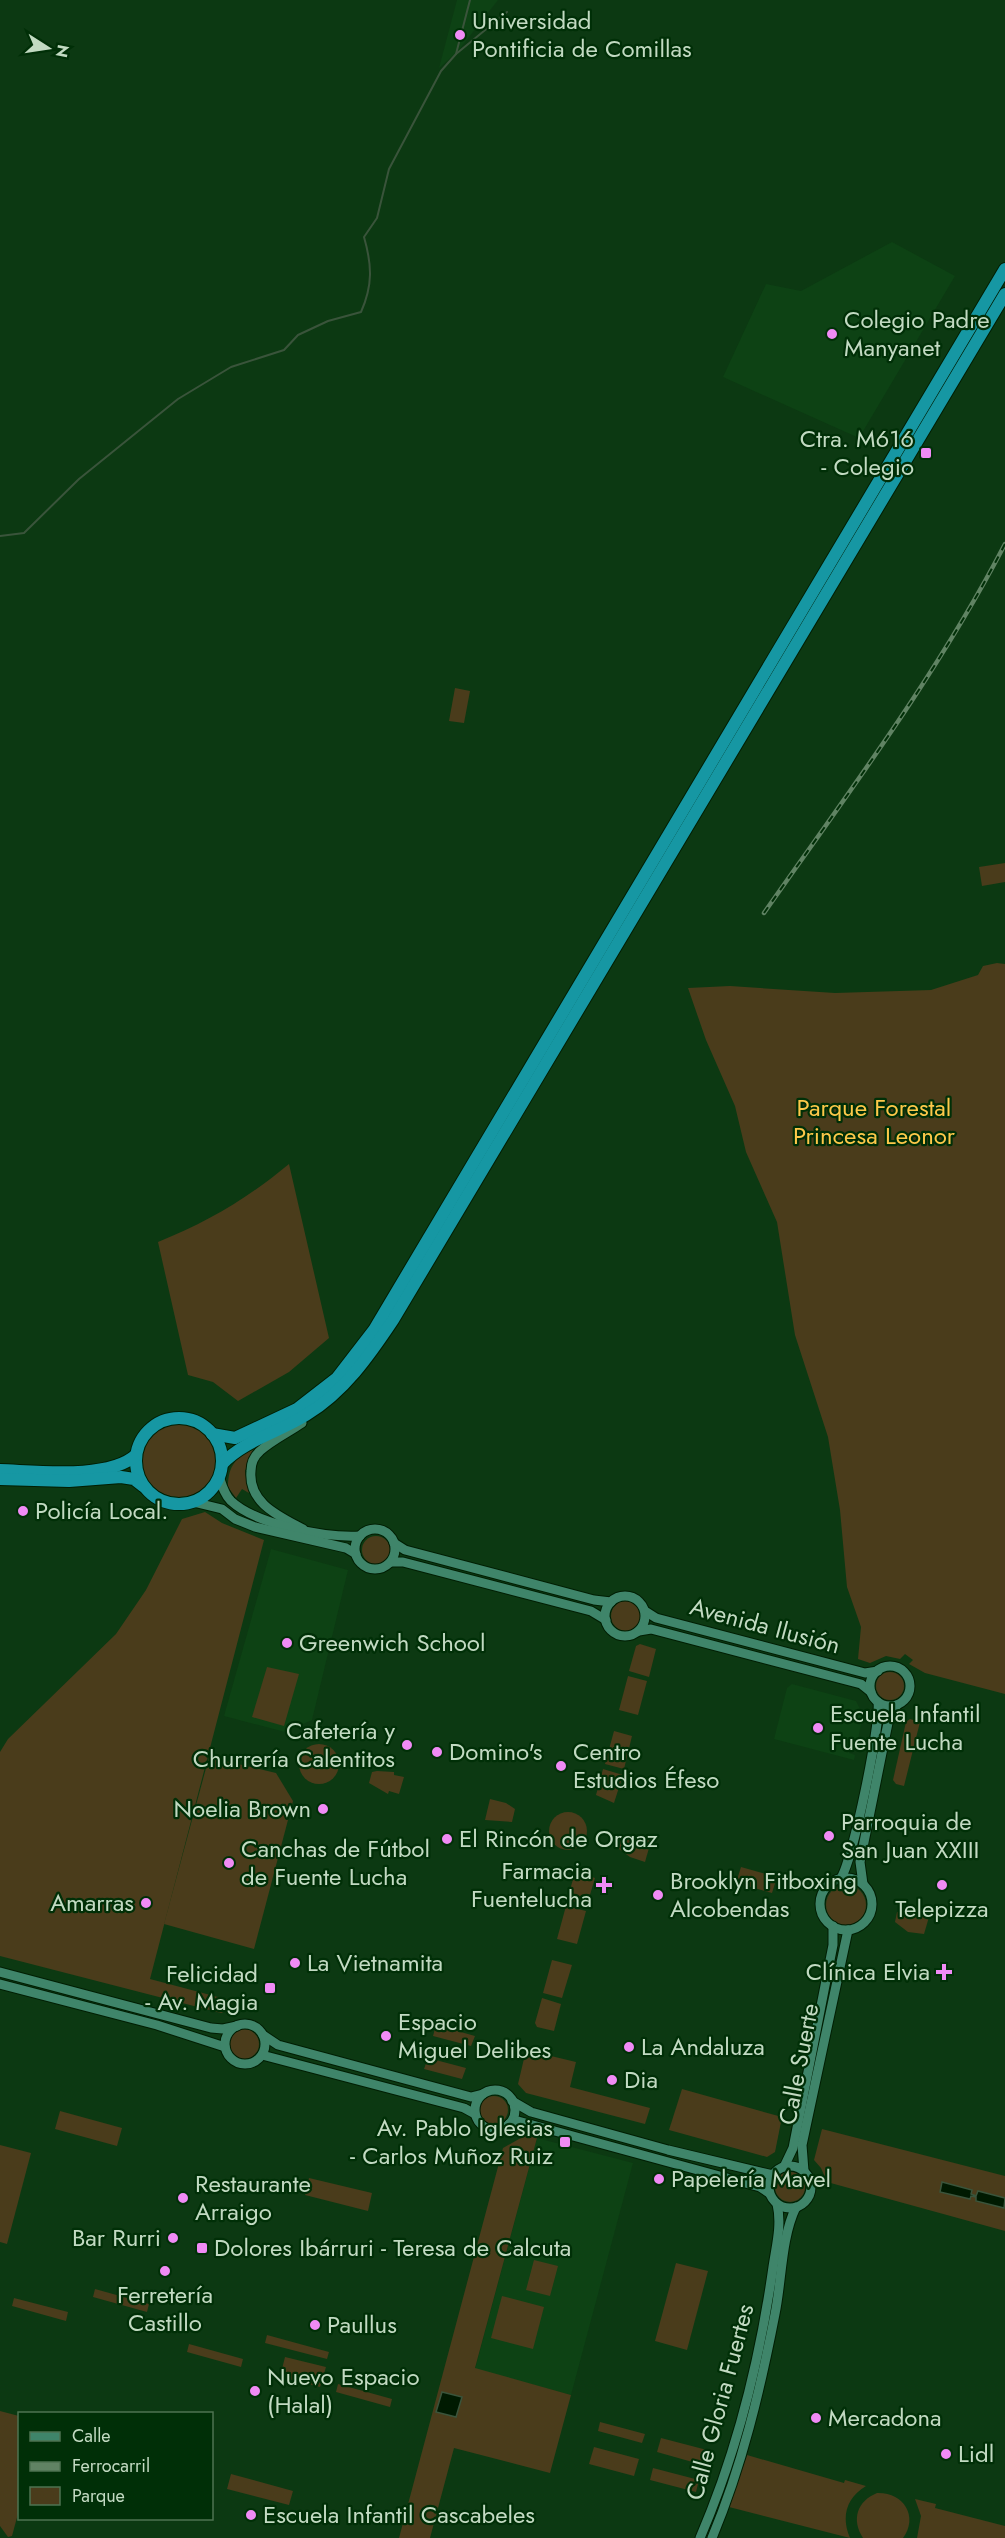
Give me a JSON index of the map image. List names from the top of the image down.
{
  "streets": {
    "main road": ["Avenida Ilusión", "Calle Suerte", "Calle Gloria Fuertes"]
  },
  "crossings": [
    ["Calle Suerte", "Calle Gloria Fuertes"]
  ],
  "parks": ["Parque Forestal Princesa Leonor"],
  "places": {
    "other": [
      "Universidad Pontificia de Comillas",
      "Colegio Padre Manyanet",
      "Policía Local.",
      "Greenwich School",
      "Escuela Infantil Fuente Lucha",
      "Cafetería y Churrería Calentitos",
      "Domino's",
      "Centro Estudios Éfeso",
      "Noelia Brown",
      "Parroquia de San Juan XXIII",
      "El Rincón de Orgaz",
      "Canchas de Fútbol de Fuente Lucha",
      "Telepizza",
      "Brooklyn Fitboxing Alcobendas",
      "Amarras",
      "La Vietnamita",
      "Espacio Miguel Delibes",
      "La Andaluza",
      "Dia",
      "Papelería Mavel",
      "Restaurante Arraigo",
      "Bar Rurri",
      "Ferretería Castillo",
      "Paullus",
      "Nuevo Espacio (Halal)",
      "Mercadona",
      "Lidl",
      "Escuela Infantil Cascabeles"
    ],
    "transit": [
      "Ctra. M616 - Colegio",
      "Felicidad - Av. Magia",
      "Av. Pablo Iglesias - Carlos Muñoz Ruiz",
      "Dolores Ibárruri - Teresa de Calcuta"
    ],
    "health": ["Farmacia Fuentelucha", "Clínica Elvia"]
  },
  "legend": ["Calle", "Ferrocarril", "Parque"],
  "north": "right"
}
